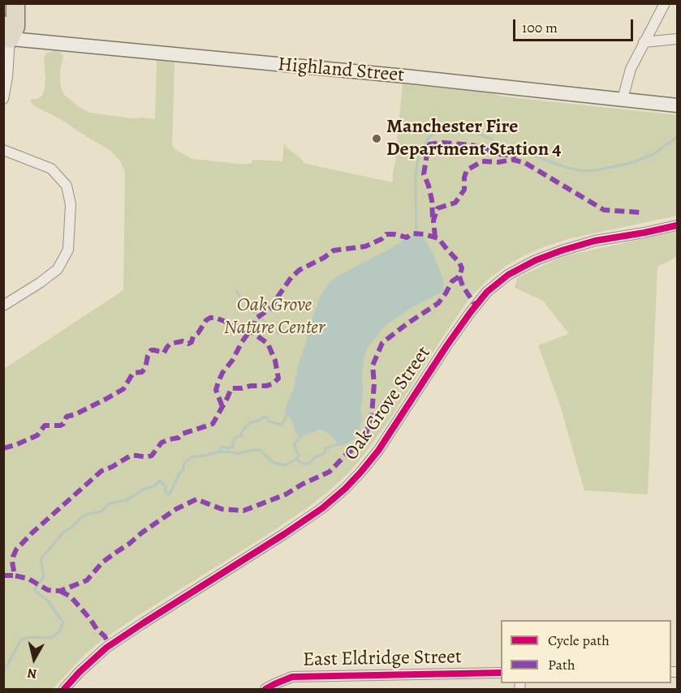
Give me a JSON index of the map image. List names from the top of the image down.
{
  "streets": {
    "main road": ["Highland Street"],
    "street": ["Oak Grove Street", "East Eldridge Street"]
  },
  "parks": ["Oak Grove Nature Center"],
  "places": ["Manchester Fire Department Station 4"],
  "legend": ["Cycle path", "Path"],
  "scale_bar": "100 m",
  "north": "bottom"
}
